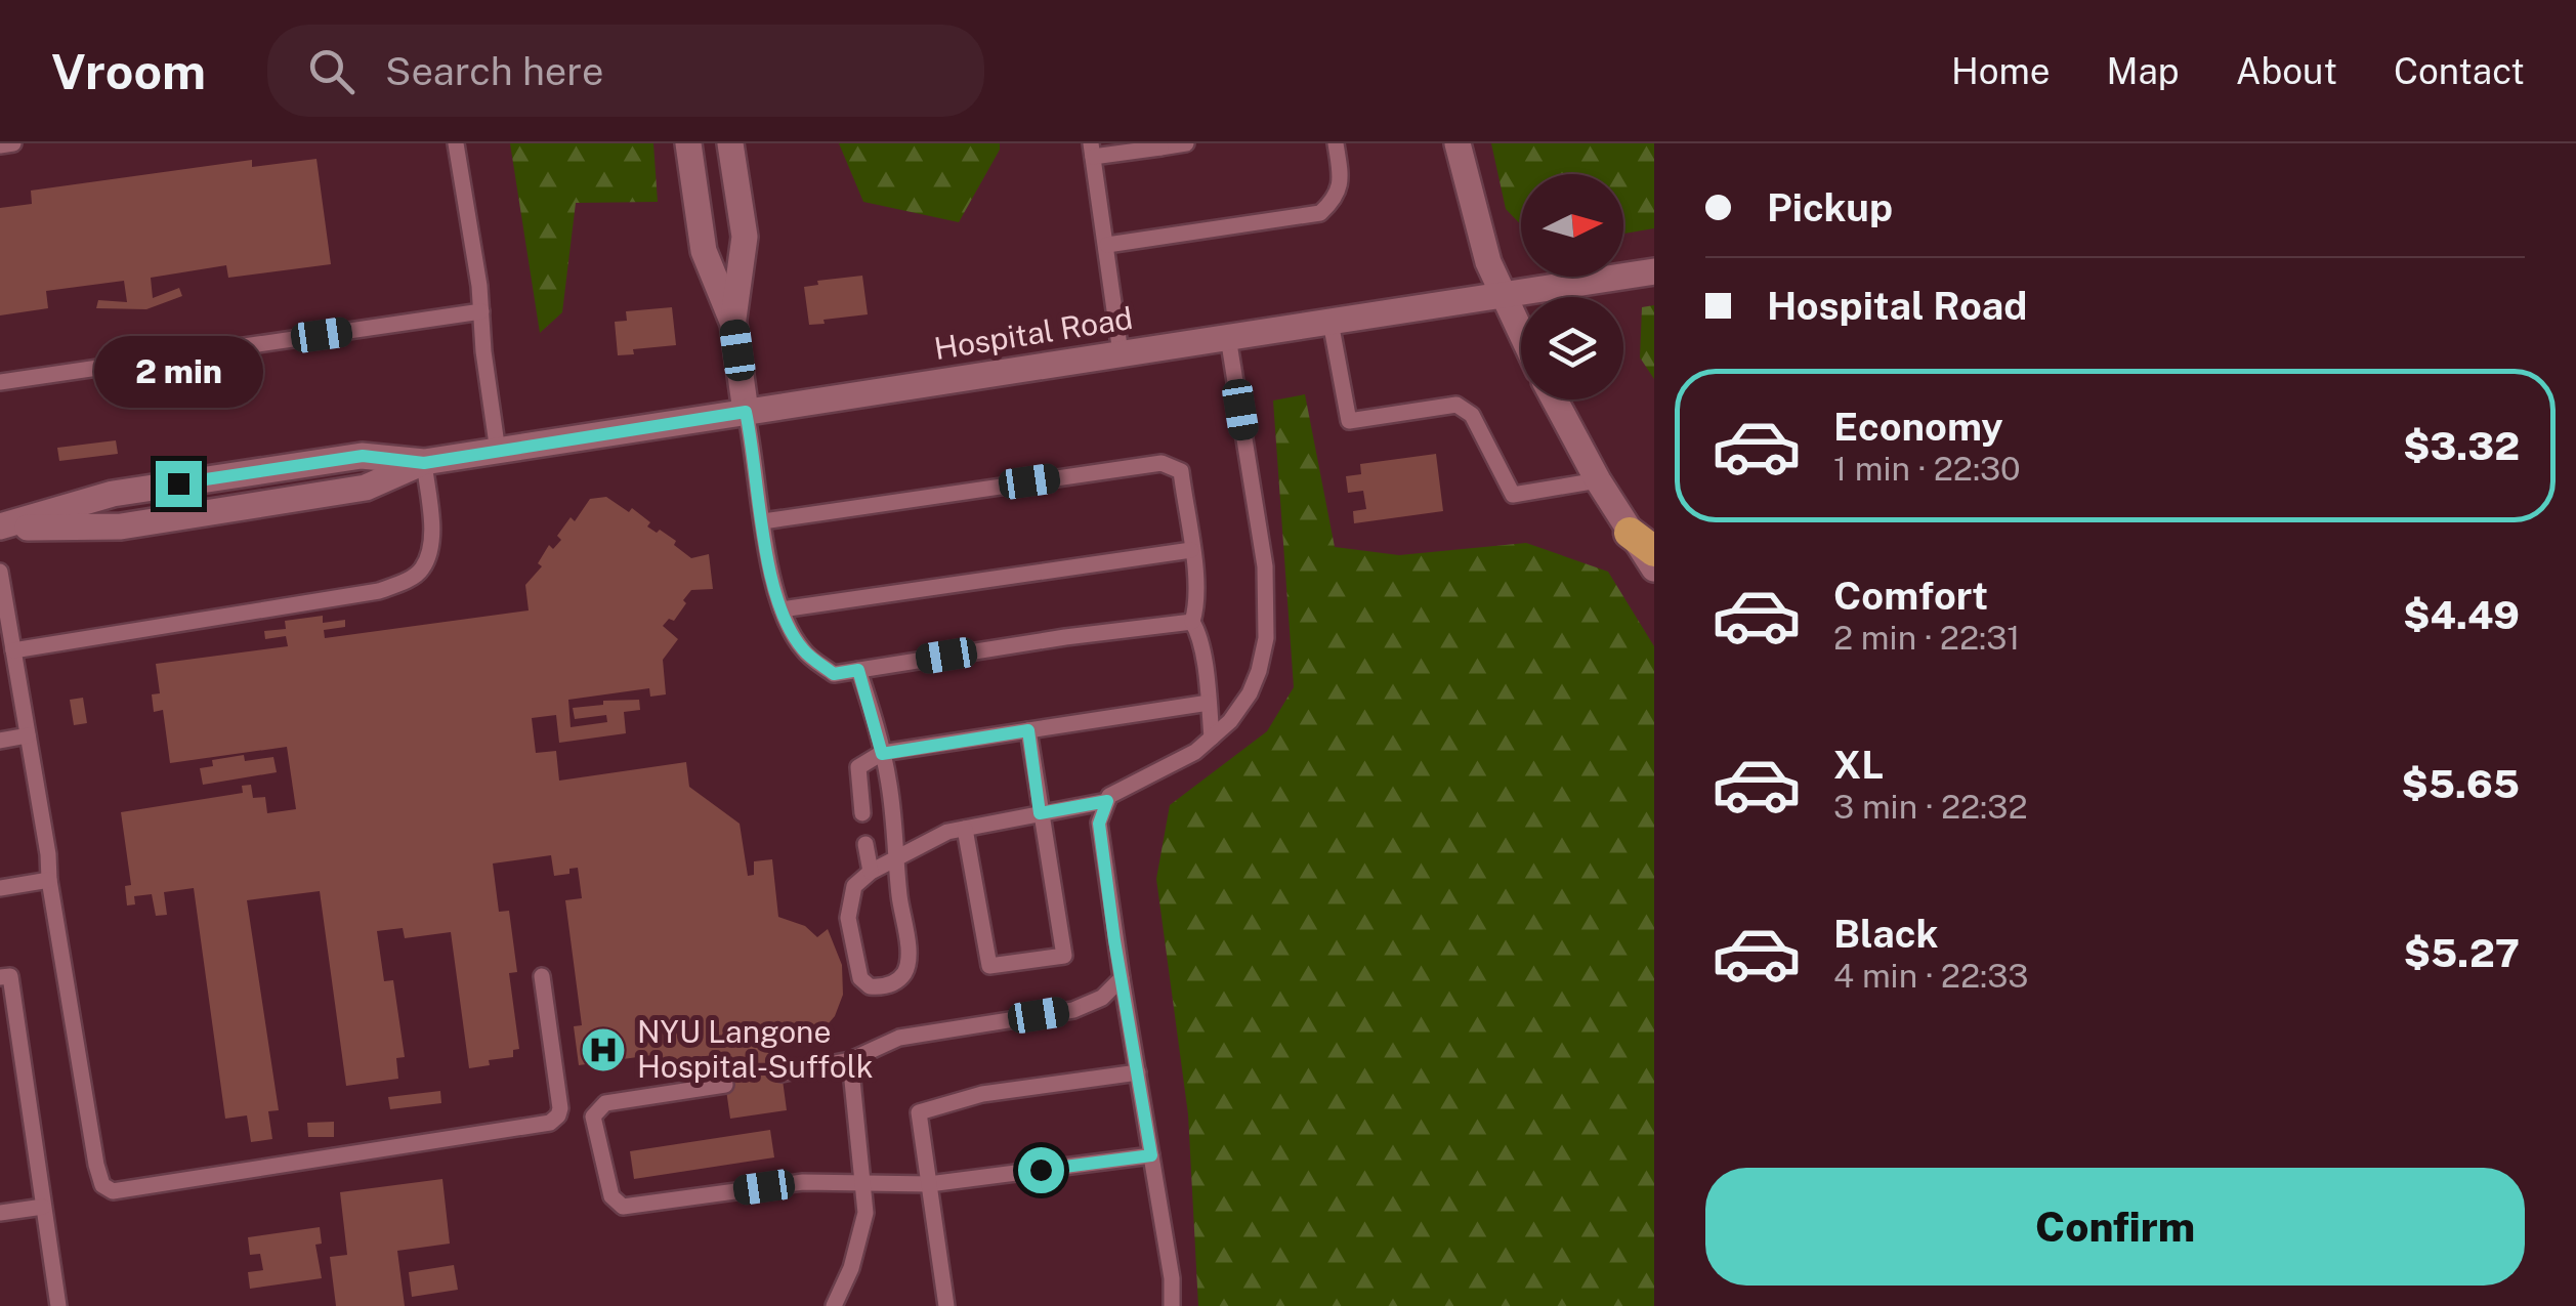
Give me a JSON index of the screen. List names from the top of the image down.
{
  "streets": {
    "street": ["Hospital Road"]
  },
  "places": {
    "hospital": ["NYU Langone Hospital-Suffolk"]
  },
  "north": "right",
  "page": {
    "header": "Vroom",
    "search": "Search here",
    "nav": [
      "Home",
      "Map",
      "About",
      "Contact"
    ],
    "banner": ["Pickup", "Hospital Road"],
    "bubble": "2 min",
    "list": [
      {
        "name": "Economy",
        "note": "1 min · 22:30",
        "value": "$3.32"
      },
      {
        "name": "Comfort",
        "note": "2 min · 22:31",
        "value": "$4.49"
      },
      {
        "name": "XL",
        "note": "3 min · 22:32",
        "value": "$5.65"
      },
      {
        "name": "Black",
        "note": "4 min · 22:33",
        "value": "$5.27"
      }
    ],
    "buttons": "Confirm"
  }
}
